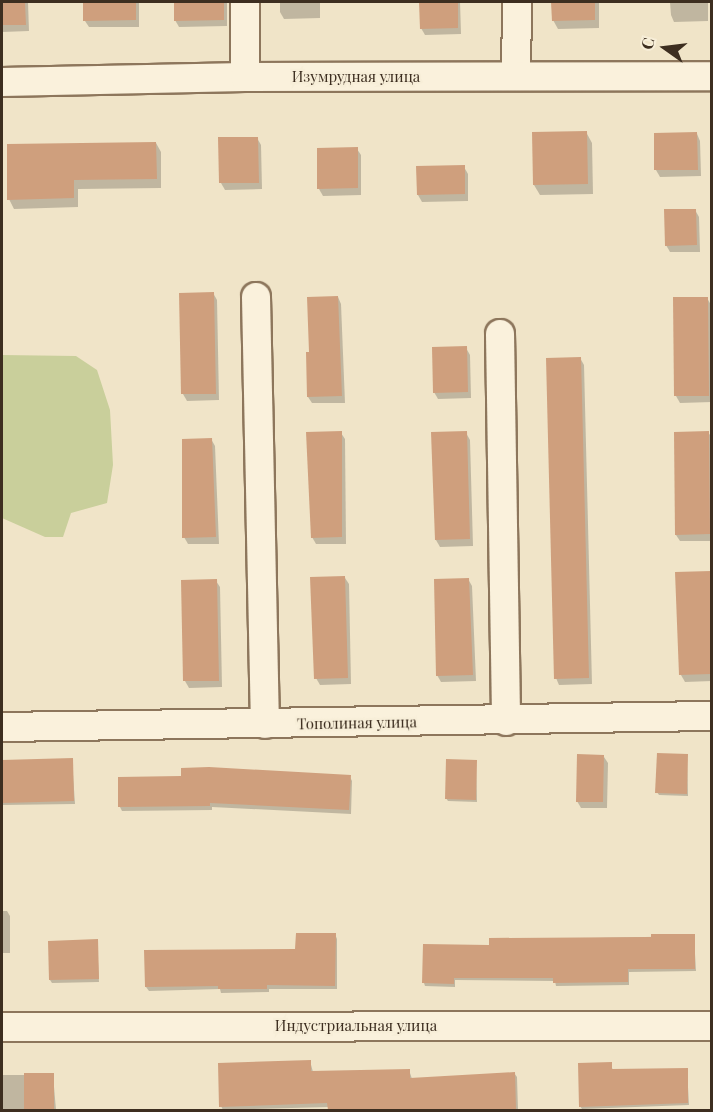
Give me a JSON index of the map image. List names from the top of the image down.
{
  "streets": {
    "street": ["Изумрудная улица", "Тополиная улица", "Индустриальная улица"]
  },
  "north": "left"
}
